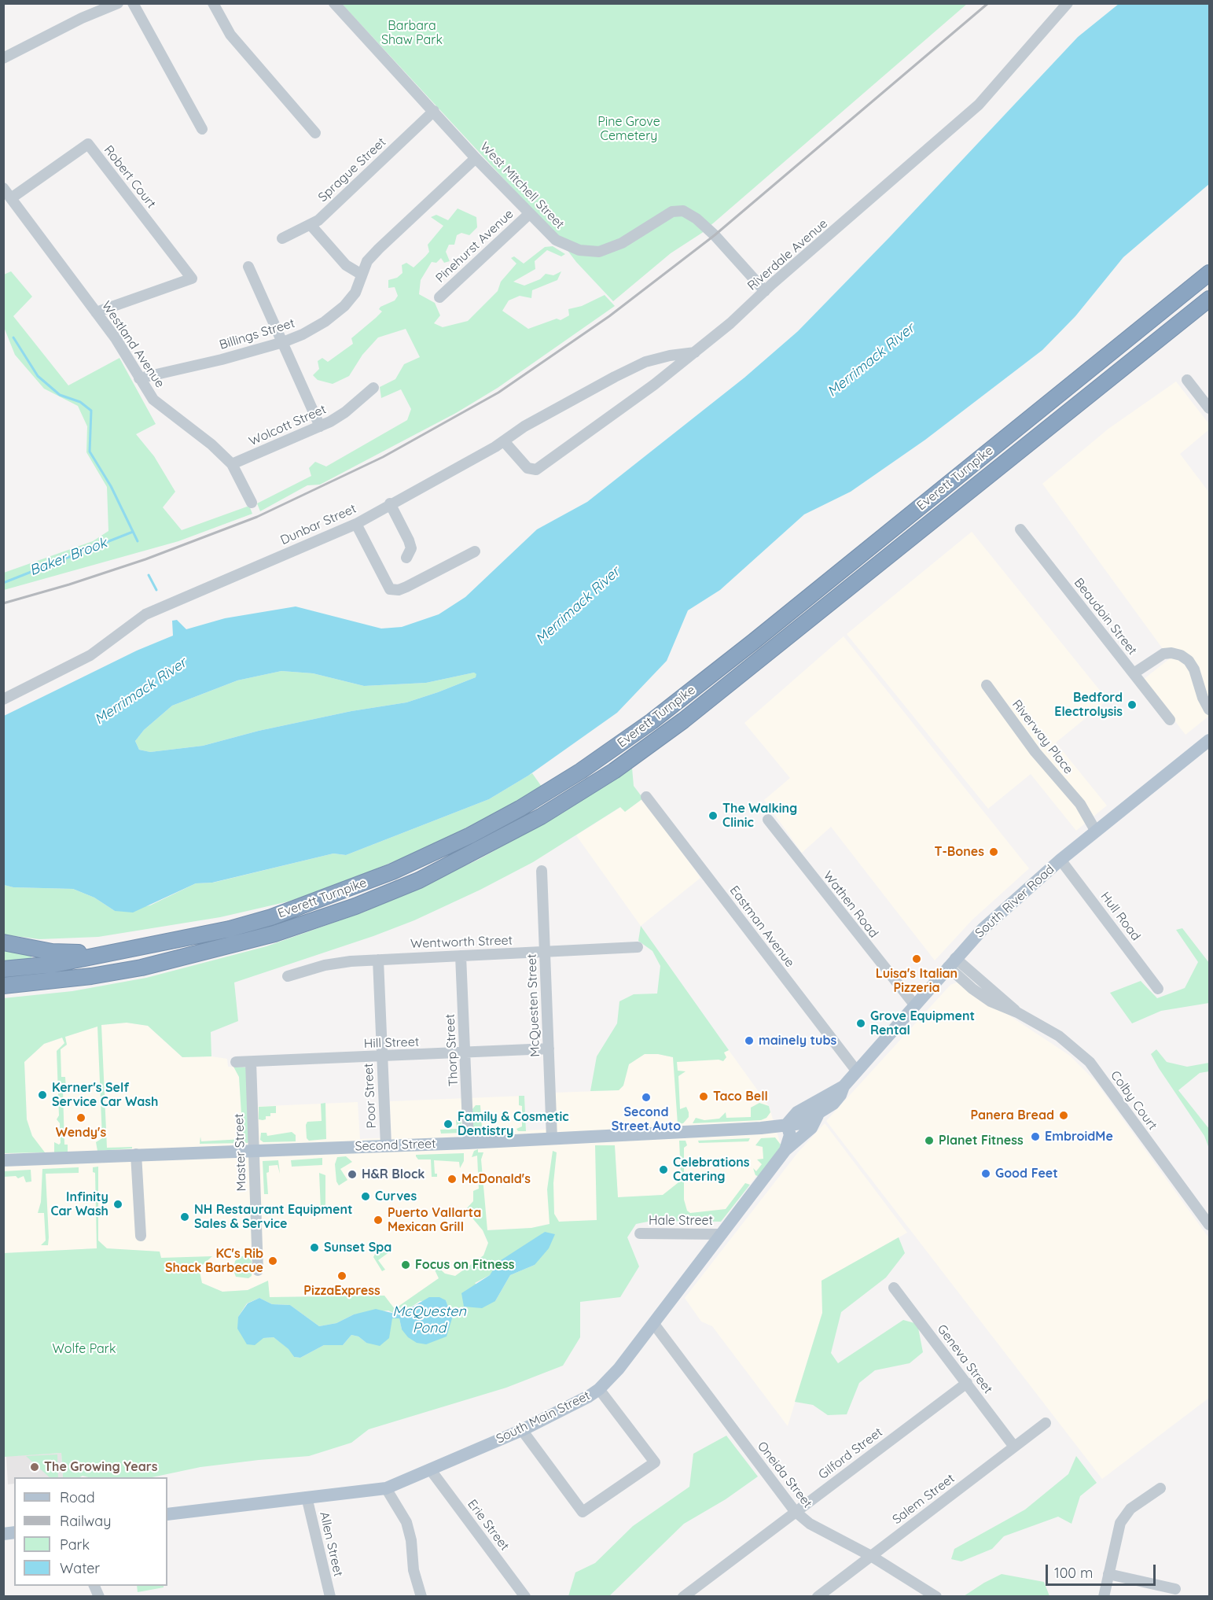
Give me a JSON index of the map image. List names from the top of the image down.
{
  "streets": {
    "highway": ["Everett Turnpike"],
    "main road": ["South River Road", "Second Street", "South Main Street"],
    "street": [
      "Sprague Street",
      "Robert Court",
      "West Mitchell Street",
      "Pinehurst Avenue",
      "Riverdale Avenue",
      "Billings Street",
      "Westland Avenue",
      "Wolcott Street",
      "Dunbar Street",
      "Beaudoin Street",
      "Riverway Place",
      "Wathen Road",
      "Hull Road",
      "Eastman Avenue",
      "Wentworth Street",
      "McQuesten Street",
      "Hill Street",
      "Thorp Street",
      "Poor Street",
      "Colby Court",
      "Master Street",
      "Hale Street",
      "Geneva Street",
      "Gilford Street",
      "Oneida Street",
      "Salem Street",
      "Erie Street",
      "Allen Street"
    ]
  },
  "crossings": [
    ["Sprague Street", "West Mitchell Street"],
    ["Robert Court", "Westland Avenue"],
    ["West Mitchell Street", "Pinehurst Avenue"],
    ["West Mitchell Street", "Riverdale Avenue"],
    ["West Mitchell Street", "Billings Street"],
    ["Riverdale Avenue", "Dunbar Street"],
    ["Billings Street", "Westland Avenue"],
    ["Westland Avenue", "Wolcott Street"],
    ["Riverway Place", "South River Road"],
    ["South River Road", "Wathen Road"],
    ["South River Road", "Hull Road"],
    ["South River Road", "Eastman Avenue"],
    ["South River Road", "Colby Court"],
    ["South River Road", "Second Street"],
    ["South River Road", "South Main Street"],
    ["Wentworth Street", "McQuesten Street"],
    ["Wentworth Street", "Thorp Street"],
    ["Wentworth Street", "Poor Street"],
    ["McQuesten Street", "Hill Street"],
    ["McQuesten Street", "Second Street"],
    ["Hill Street", "Thorp Street"],
    ["Hill Street", "Poor Street"],
    ["Hill Street", "Master Street"],
    ["Thorp Street", "Second Street"],
    ["Poor Street", "Second Street"],
    ["Second Street", "Master Street"],
    ["Hale Street", "South Main Street"],
    ["Geneva Street", "Gilford Street"],
    ["Geneva Street", "Salem Street"],
    ["South Main Street", "Oneida Street"],
    ["South Main Street", "Erie Street"],
    ["South Main Street", "Allen Street"],
    ["Gilford Street", "Oneida Street"],
    ["Oneida Street", "Salem Street"]
  ],
  "water": ["Merrimack River", "Baker Brook", "McQuesten Pond"],
  "parks": ["Barbara Shaw Park", "Pine Grove Cemetery", "Wolfe Park"],
  "places": [
    "Bedford Electrolysis",
    "The Walking Clinic",
    "T-Bones",
    "Luisa's Italian Pizzeria",
    "Grove Equipment Rental",
    "mainely tubs",
    "Kerner's Self Service Car Wash",
    "Taco Bell",
    "Second Street Auto",
    "Panera Bread",
    "Wendy's",
    "Family & Cosmetic Dentistry",
    "EmbroidMe",
    "Planet Fitness",
    "Celebrations Catering",
    "Good Feet",
    "H&R Block",
    "McDonald's",
    "Curves",
    "Infinity Car Wash",
    "NH Restaurant Equipment Sales & Service",
    "Puerto Vallarta Mexican Grill",
    "Sunset Spa",
    "KC's Rib Shack Barbecue",
    "Focus on Fitness",
    "PizzaExpress",
    "The Growing Years"
  ],
  "legend": [
    "Road",
    "Railway",
    "Park",
    "Water"
  ],
  "scale_bar": "100 m"
}
